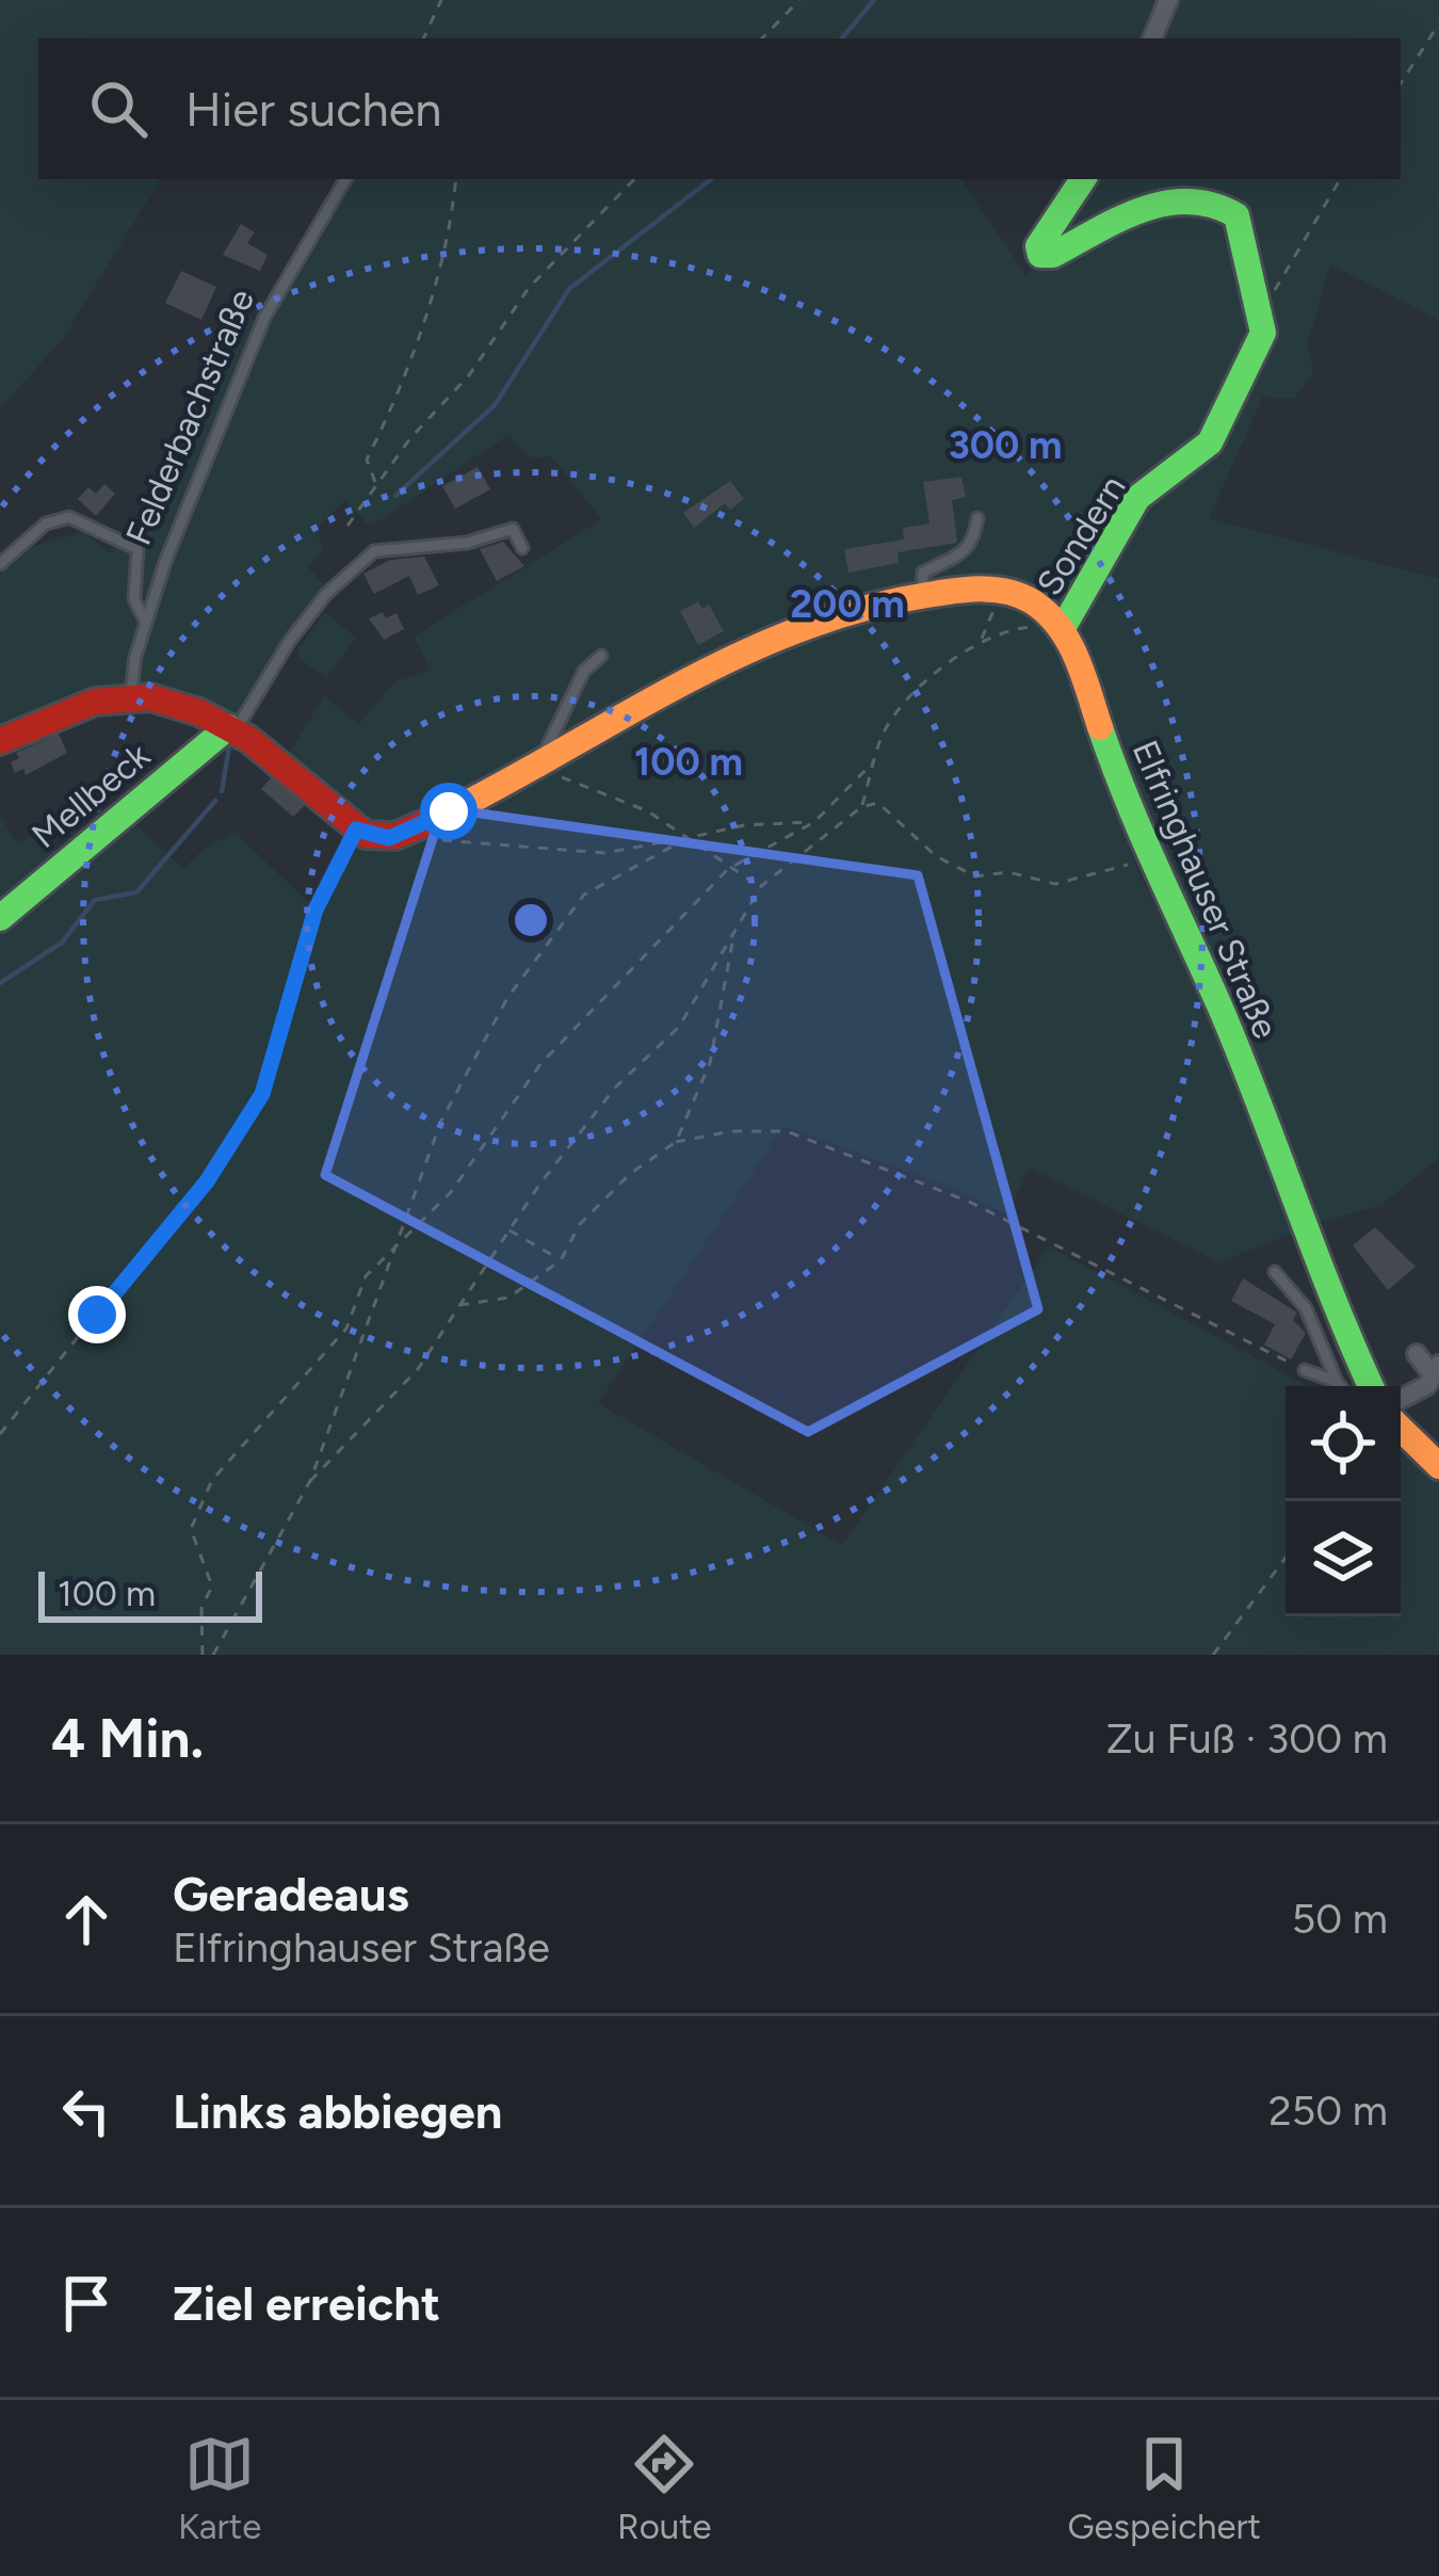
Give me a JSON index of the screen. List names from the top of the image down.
{
  "streets": {
    "street": ["Sondern", "Mellbeck", "Elfringhauser Straße"],
    "lane": ["Felderbachstraße"]
  },
  "crossings": [
    ["Sondern", "Elfringhauser Straße"]
  ],
  "scale_bar": "100 m",
  "page": {
    "search": "Hier suchen",
    "scale": "100 m",
    "heading": ["4 Min.", "Zu Fuß · 300 m"],
    "list": [
      ["Geradeaus", "Elfringhauser Straße", "50 m"],
      ["Links abbiegen", "250 m"],
      "Ziel erreicht"
    ],
    "nav": ["Karte", "Route", "Gespeichert"]
  },
  "rings": ["300 m", "200 m", "100 m"]
}
